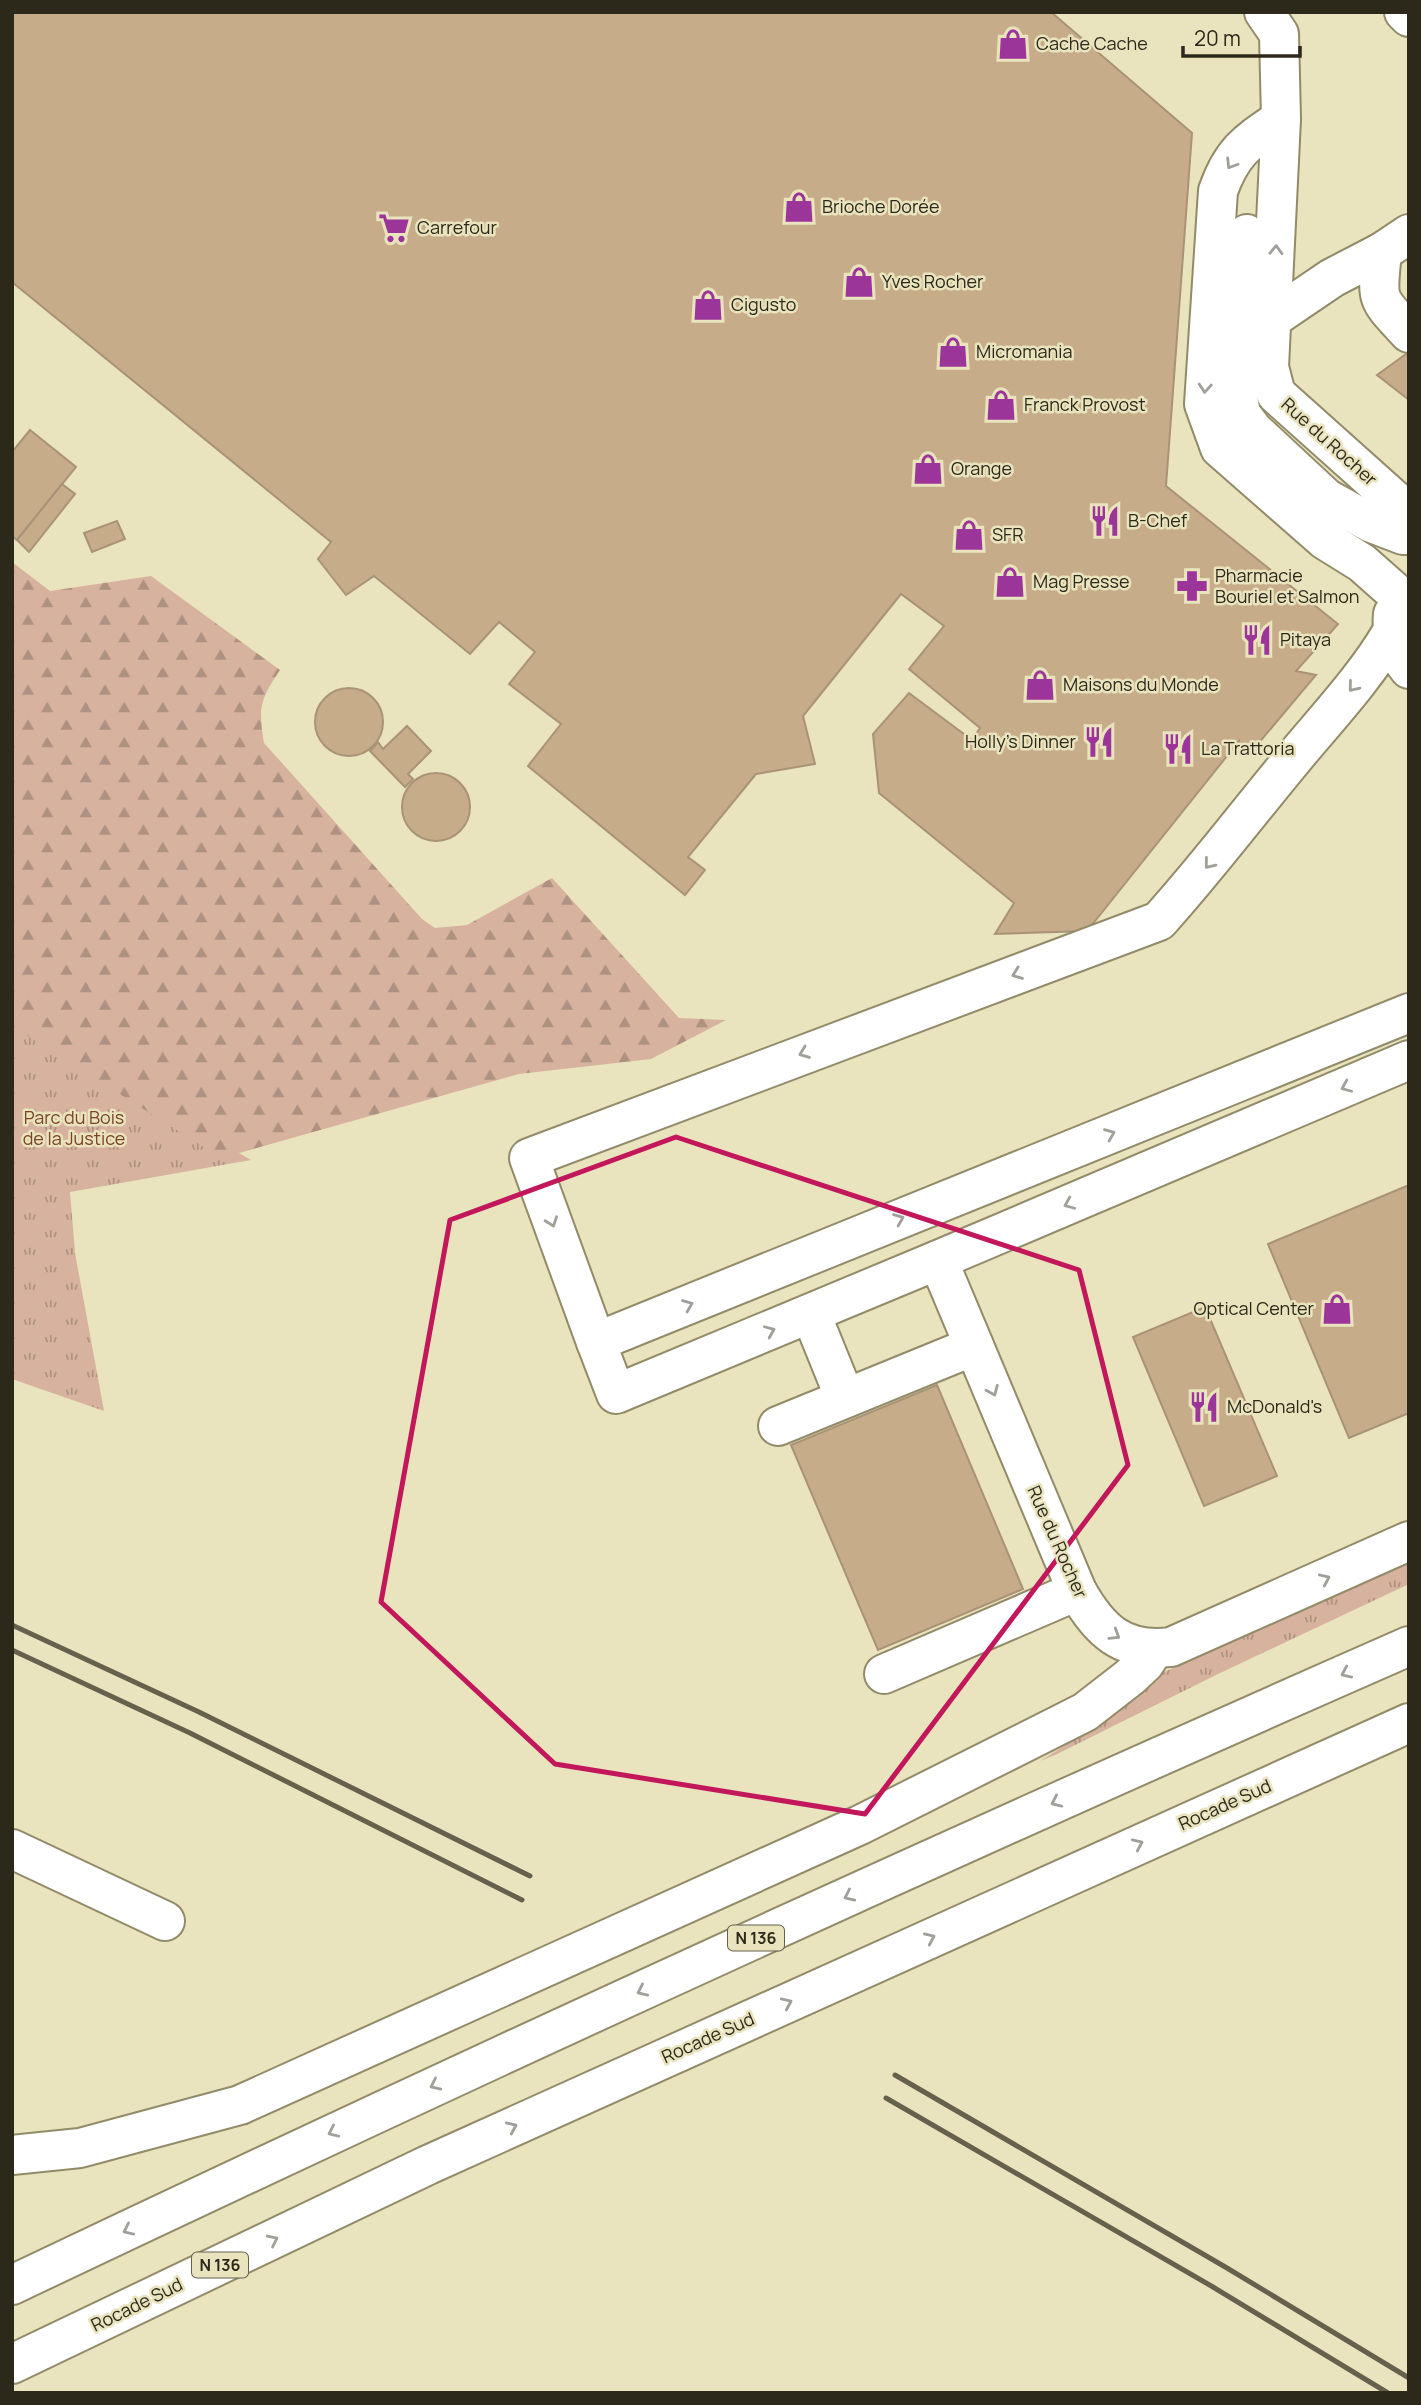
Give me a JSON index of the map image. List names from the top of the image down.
{
  "streets": {
    "main road": ["Rue du Rocher", "Rocade Sud", "N 136"]
  },
  "parks": ["Parc du Bois de la Justice"],
  "places": {
    "shop": [
      "Cache Cache",
      "Brioche Dorée",
      "Yves Rocher",
      "Cigusto",
      "Micromania",
      "Franck Provost",
      "Orange",
      "SFR",
      "Mag Presse",
      "Maisons du Monde",
      "Optical Center"
    ],
    "supermarket": ["Carrefour"],
    "restaurant": [
      "B-Chef",
      "Pitaya",
      "Holly's Dinner",
      "La Trattoria",
      "McDonald's"
    ],
    "pharmacy": ["Pharmacie Bouriel et Salmon"]
  },
  "scale_bar": "20 m"
}
